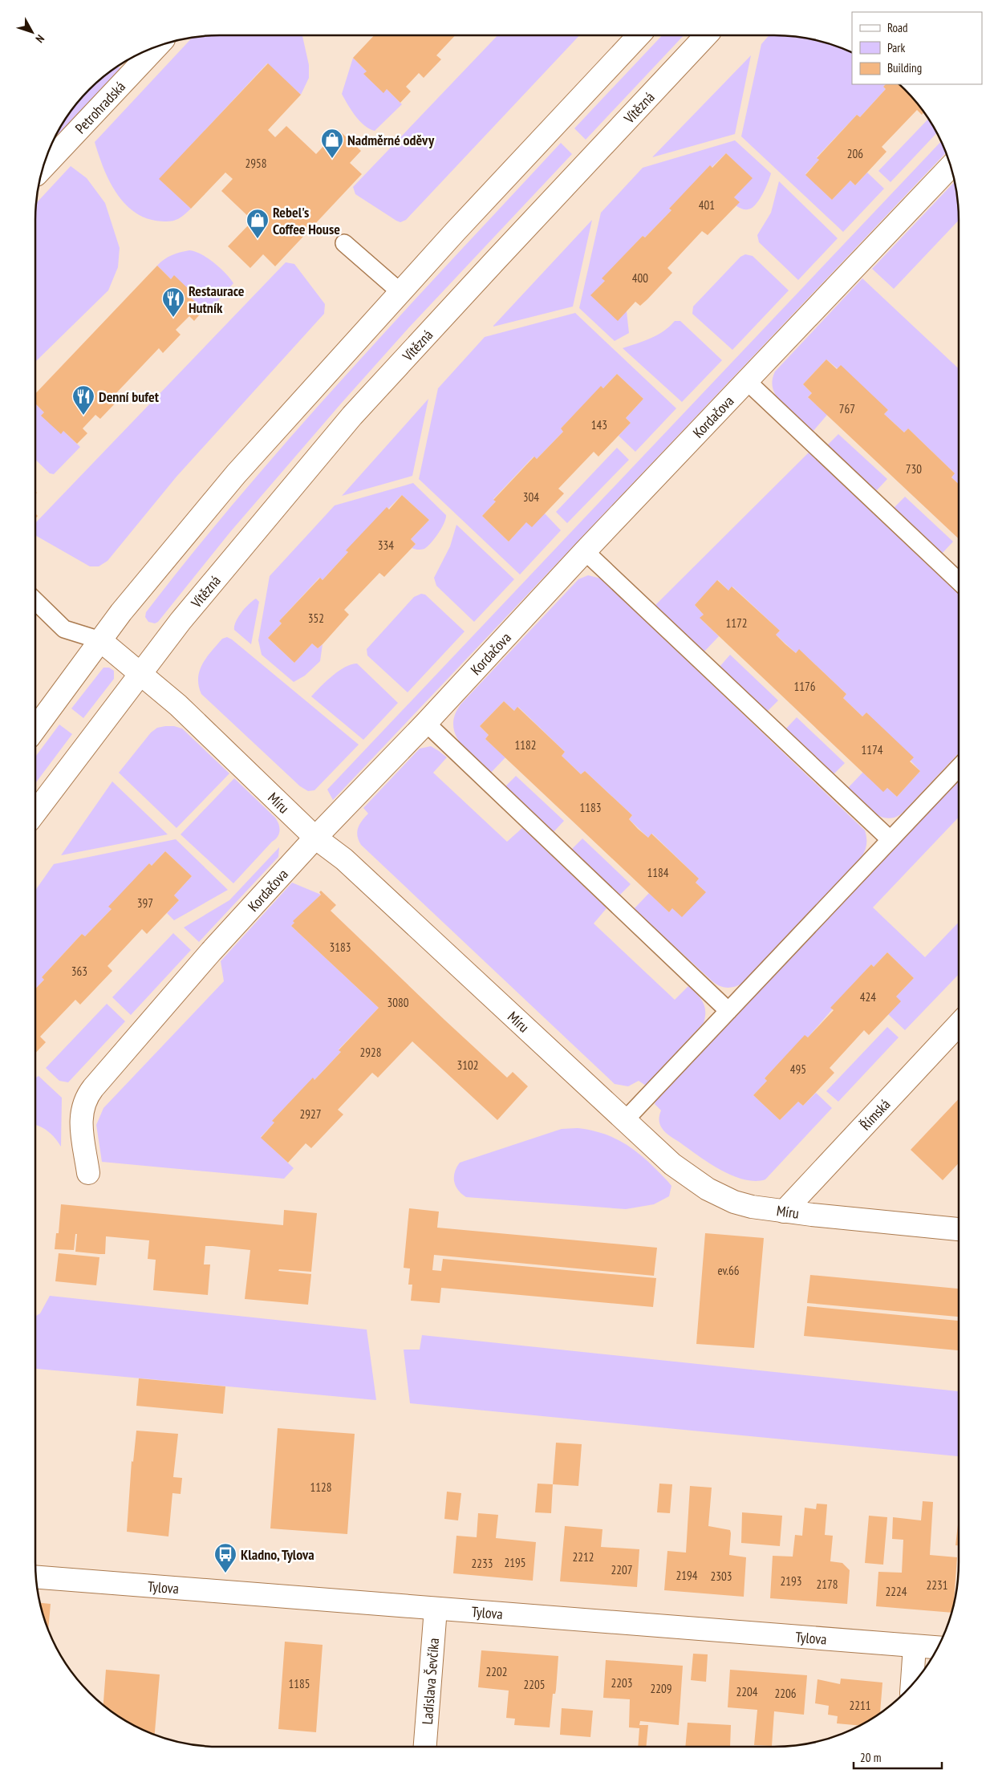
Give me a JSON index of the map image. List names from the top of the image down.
{
  "streets": {
    "street": [
      "Petrohradská",
      "Vítězná",
      "Kordačova",
      "Míru",
      "Římská",
      "Tylova",
      "Ladislava Ševčíka"
    ]
  },
  "crossings": [
    ["Vítězná", "Míru"],
    ["Kordačova", "Míru"],
    ["Míru", "Římská"],
    ["Tylova", "Ladislava Ševčíka"]
  ],
  "places": {
    "shop": ["Nadměrné oděvy", "Rebel's Coffee House"],
    "restaurant": ["Restaurace Hutník", "Denní bufet"],
    "bus stop": ["Kladno, Tylova"]
  },
  "house_numbers": [
    "206",
    "2958",
    "401",
    "400",
    "767",
    "143",
    "730",
    "304",
    "334",
    "352",
    "1172",
    "1176",
    "1182",
    "1174",
    "1183",
    "1184",
    "397",
    "3183",
    "363",
    "424",
    "3080",
    "2928",
    "3102",
    "495",
    "2927",
    "ev.66",
    "1128",
    "2212",
    "2195",
    "2233",
    "2207",
    "2194",
    "2303",
    "2193",
    "2178",
    "2231",
    "2224",
    "2202",
    "2203",
    "1185",
    "2205",
    "2209",
    "2204",
    "2206",
    "2211"
  ],
  "legend": ["Road", "Park", "Building"],
  "scale_bar": "20 m",
  "north": "bottom right"
}
